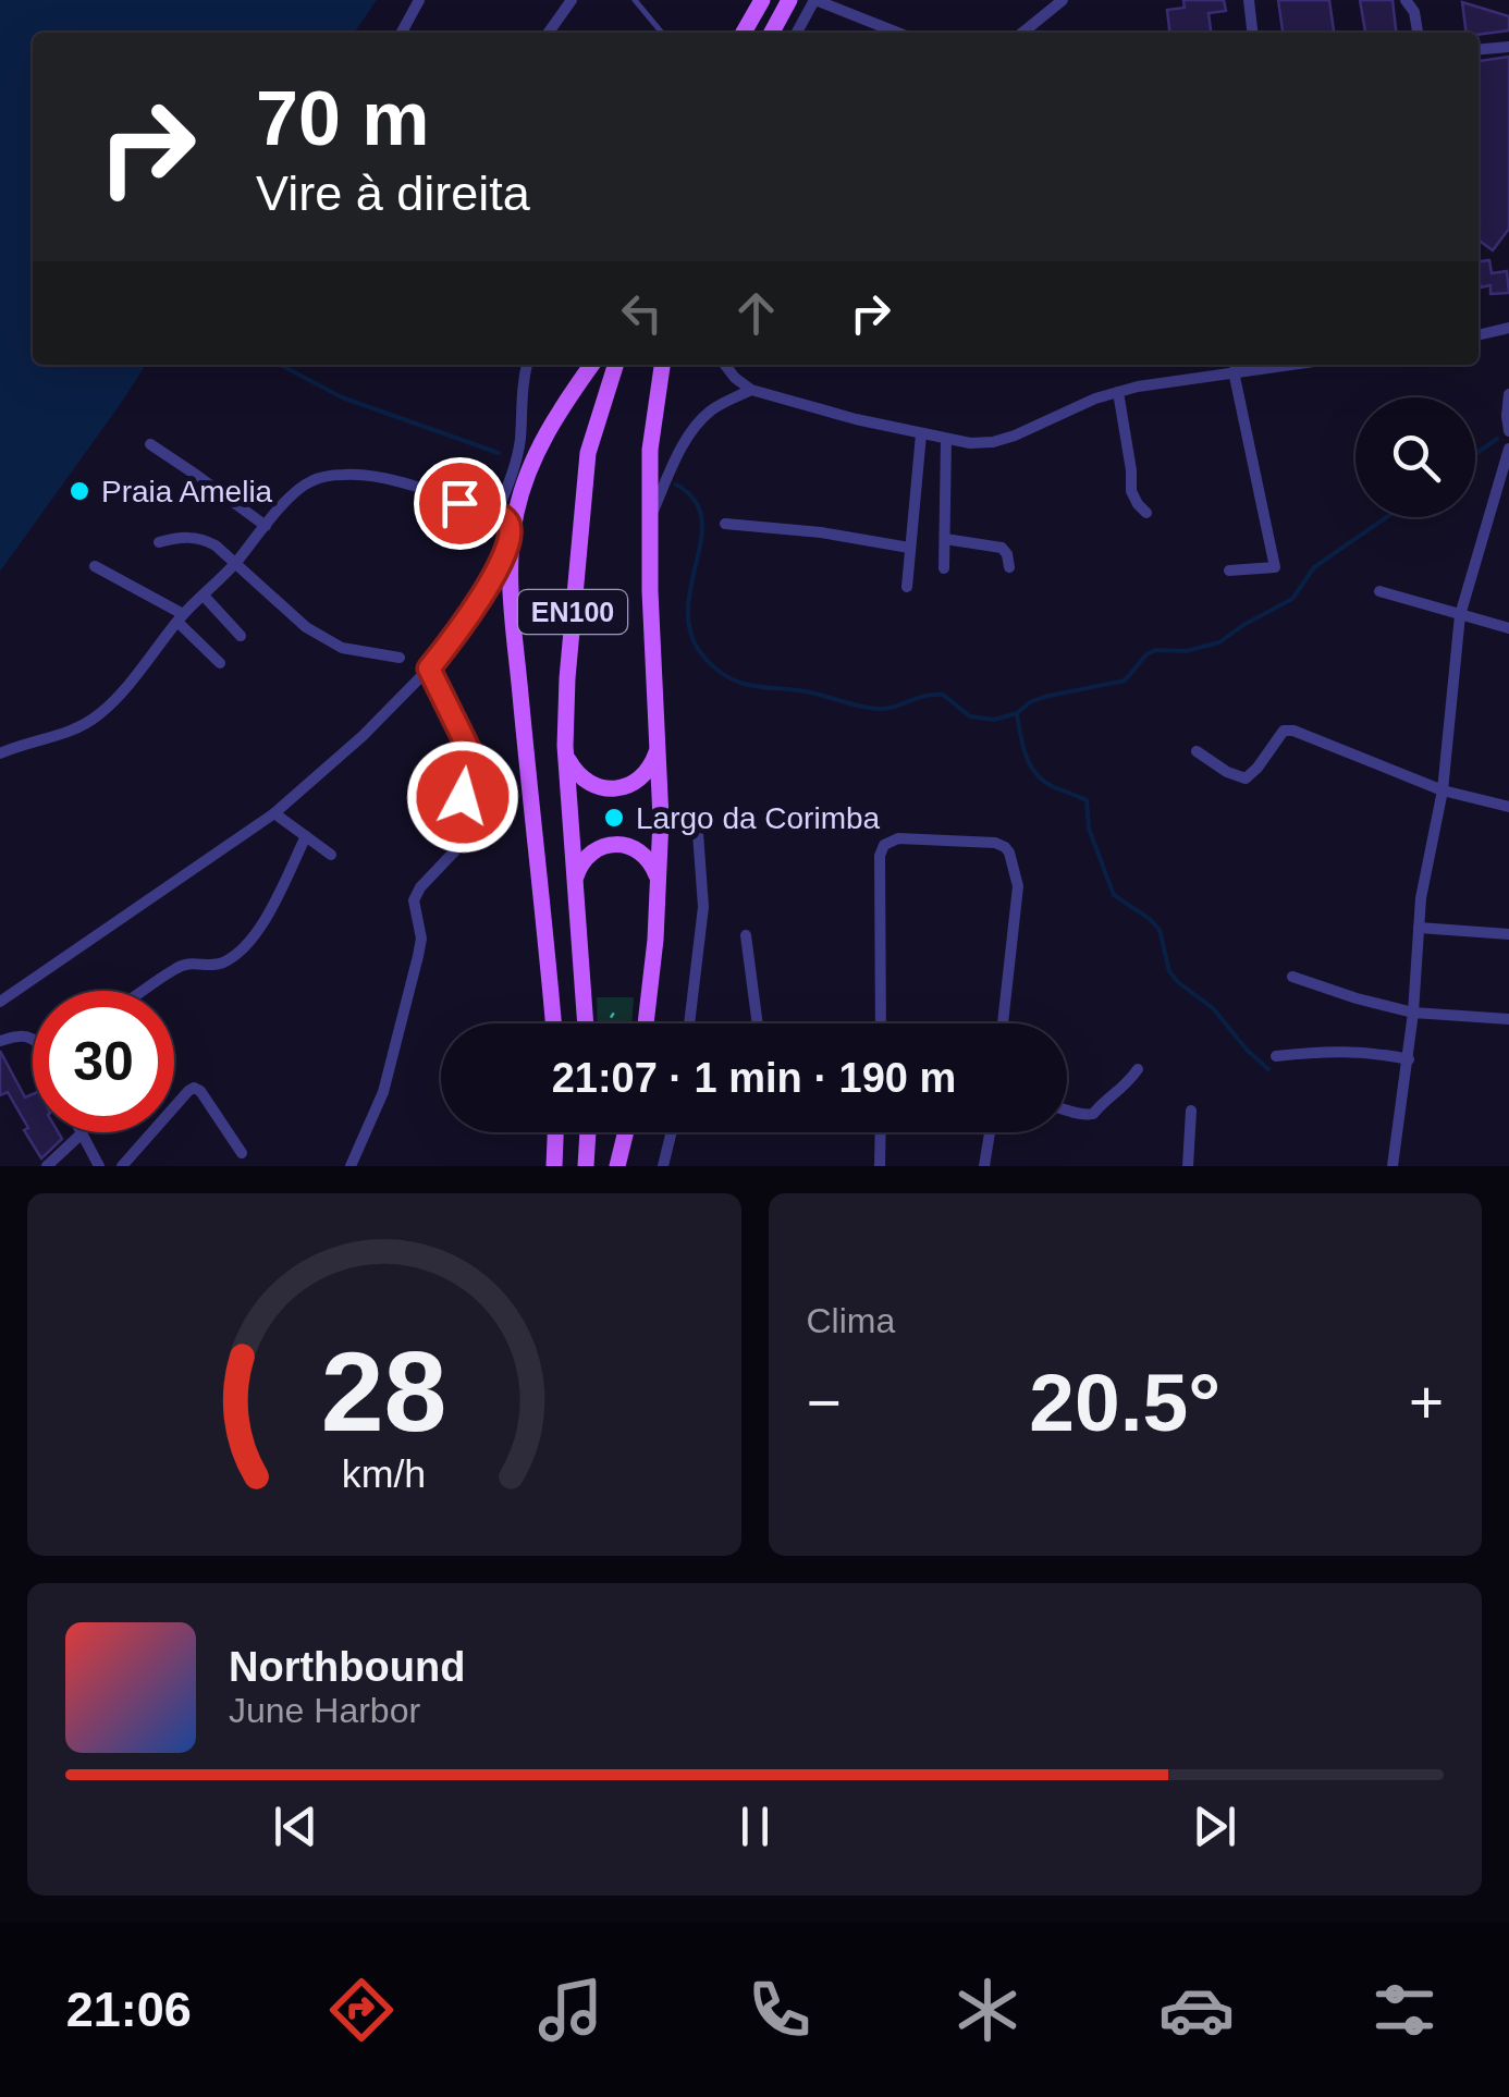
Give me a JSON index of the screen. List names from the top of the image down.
{
  "streets": {
    "main road": ["EN100"]
  },
  "places": ["Praia Amelia", "Largo da Corimba"],
  "page": {
    "turn": ["70 m", "Vire à direita"],
    "limit": "30",
    "trip": "21:07 · 1 min · 190 m",
    "tile": "Clima",
    "heat": ["−", "20.5°", "+"],
    "song": ["Northbound", "June Harbor"],
    "tabs": "21:06",
    "gauge": ["28", "km/h"]
  }
}
